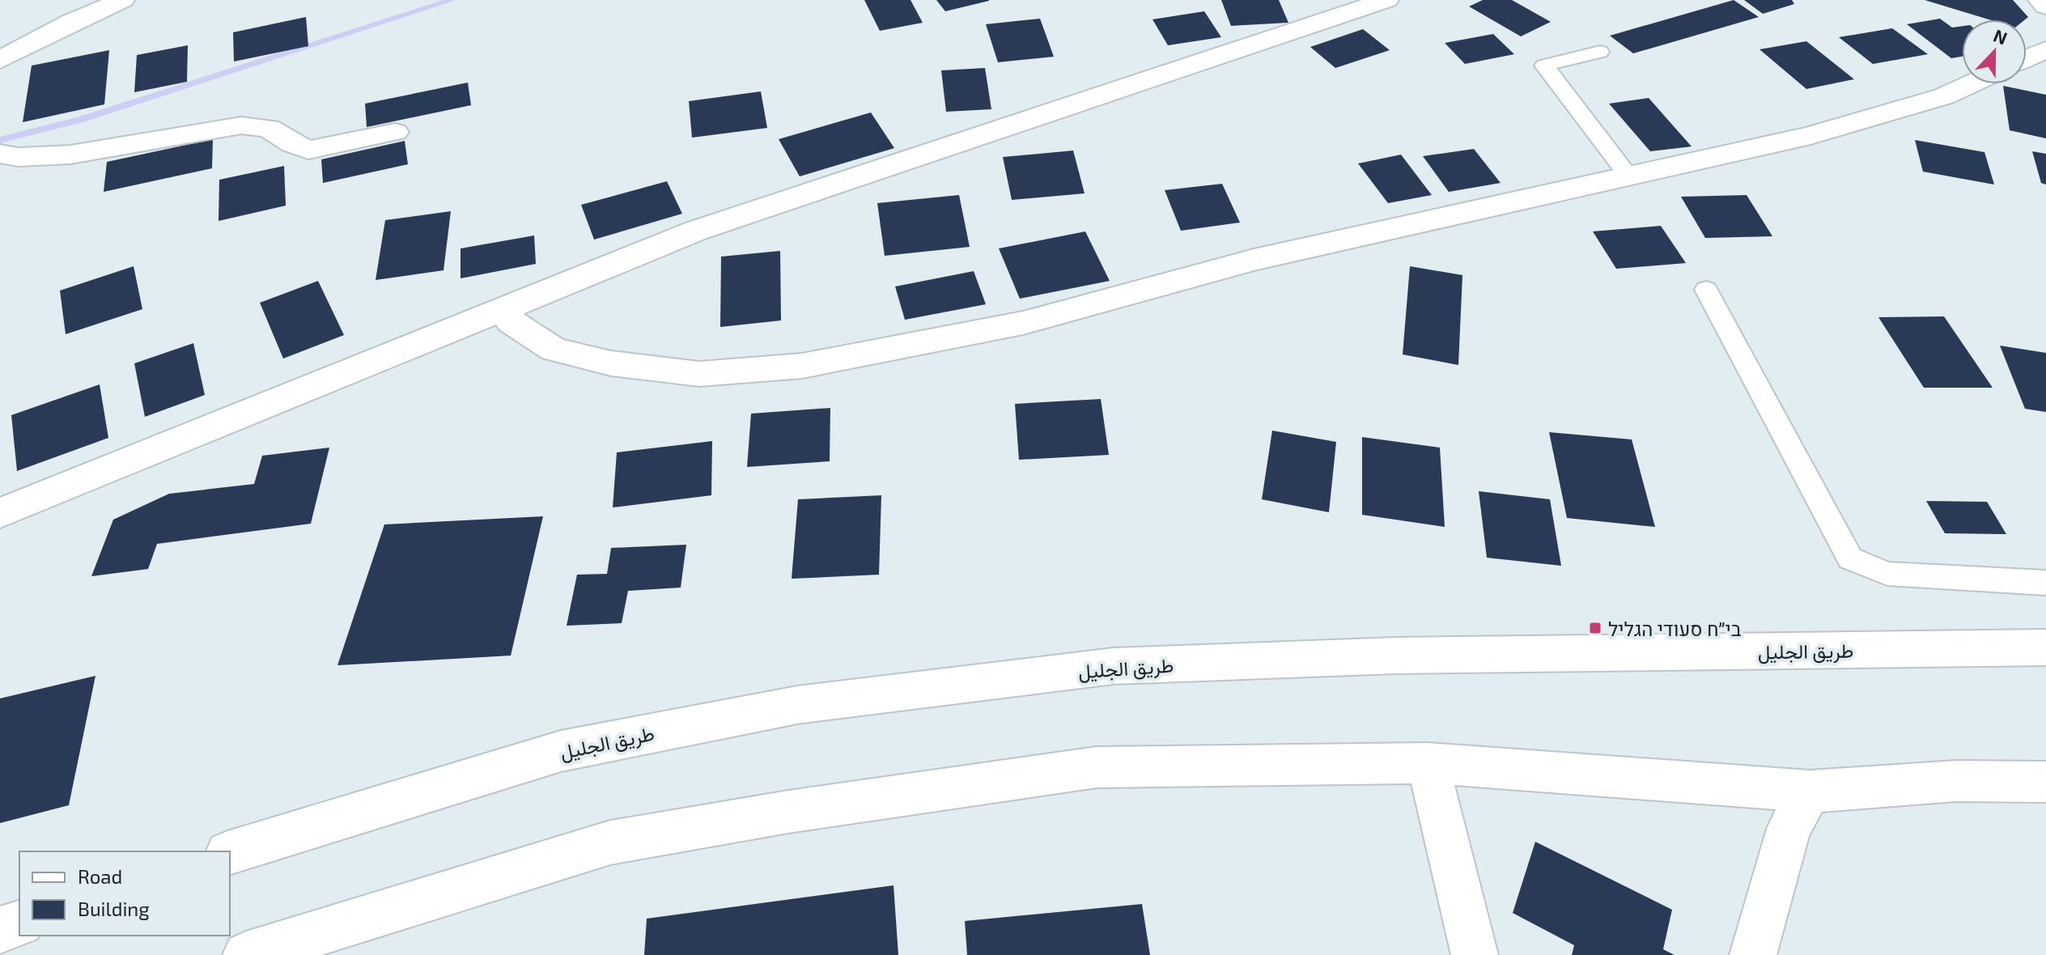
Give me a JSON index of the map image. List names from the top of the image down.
{
  "streets": {
    "street": ["طريق الجليل"]
  },
  "places": {
    "transit": ["בי״ח סעודי הגליל"]
  },
  "legend": ["Road", "Building"],
  "north": "top"
}
